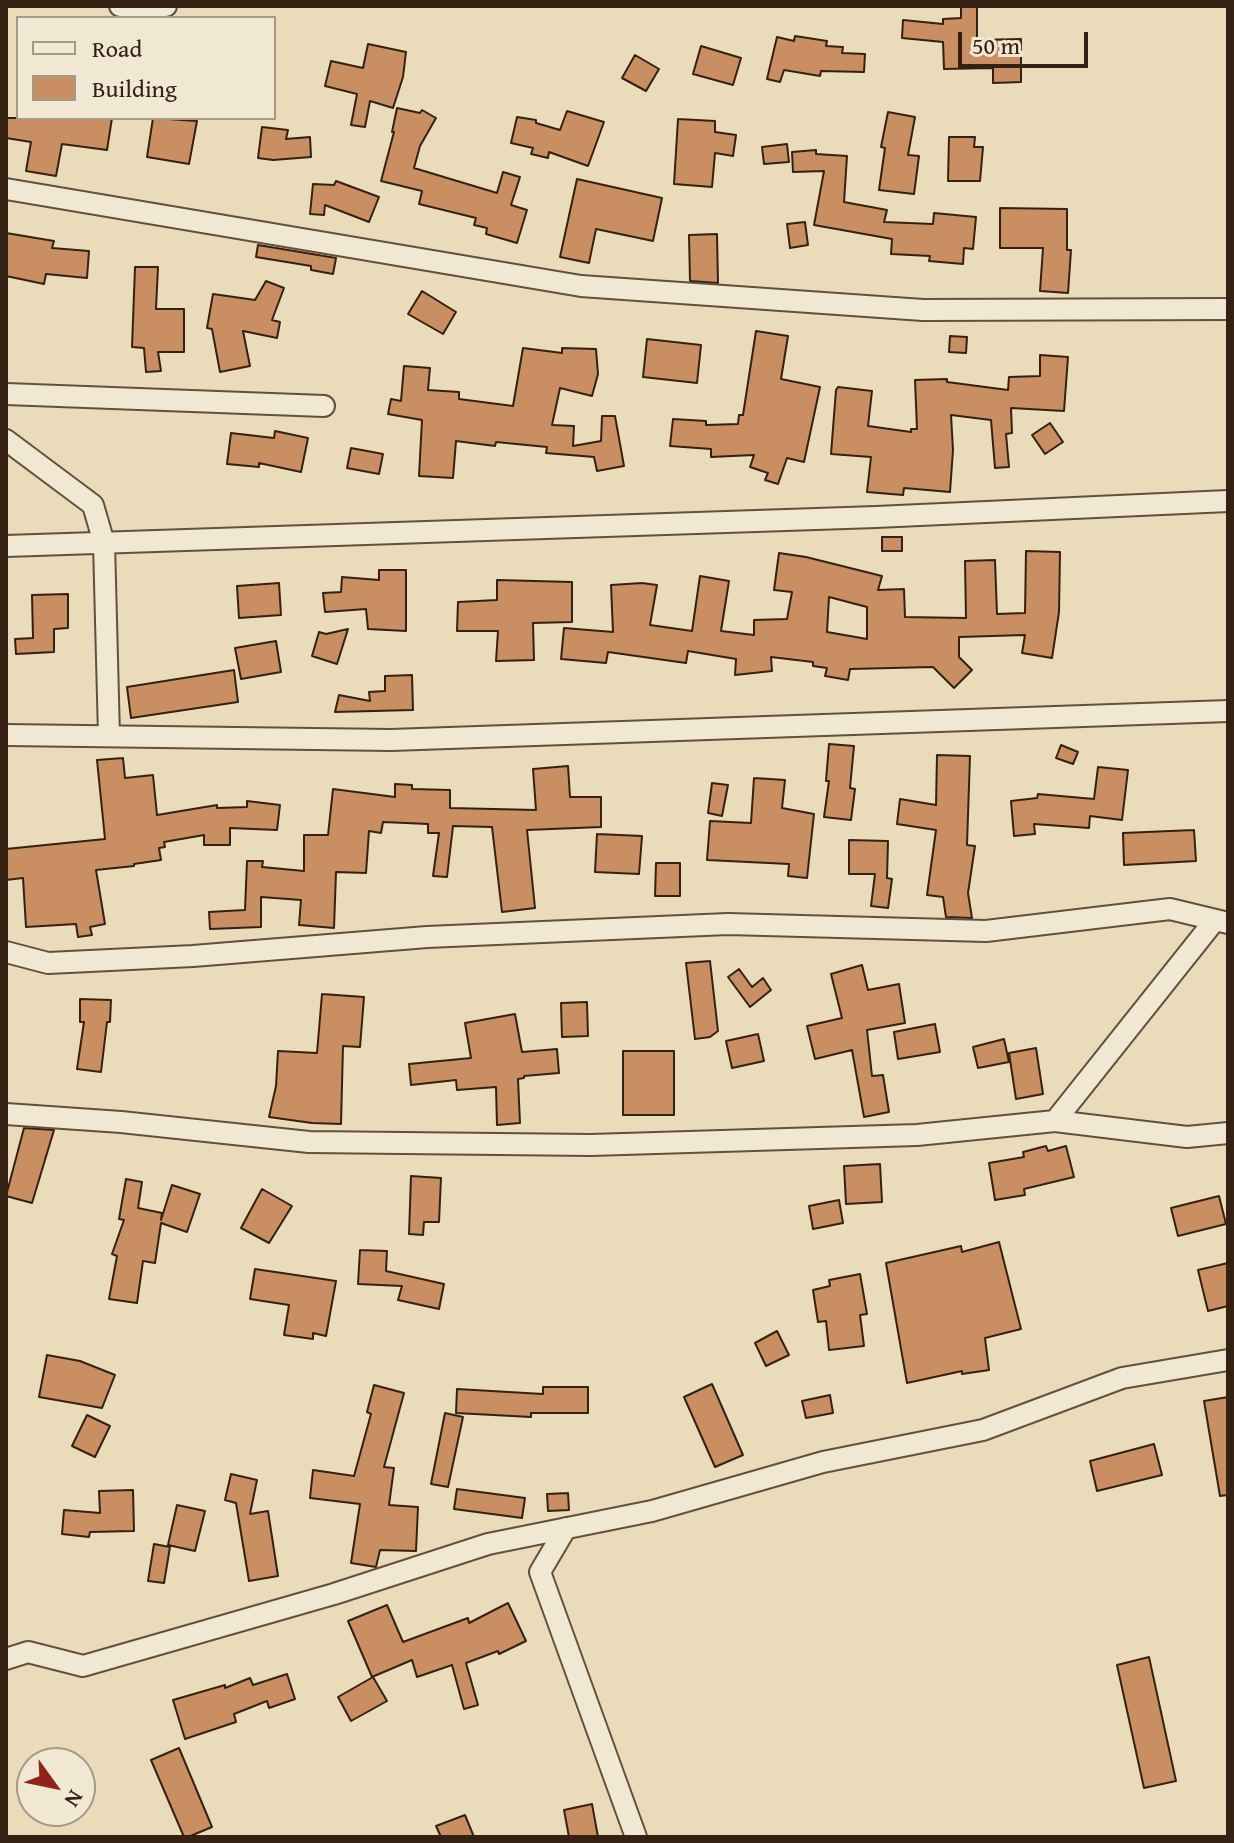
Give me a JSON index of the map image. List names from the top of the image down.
{
  "legend": ["Road", "Building"],
  "scale_bar": "50 m",
  "north": "bottom right"
}
